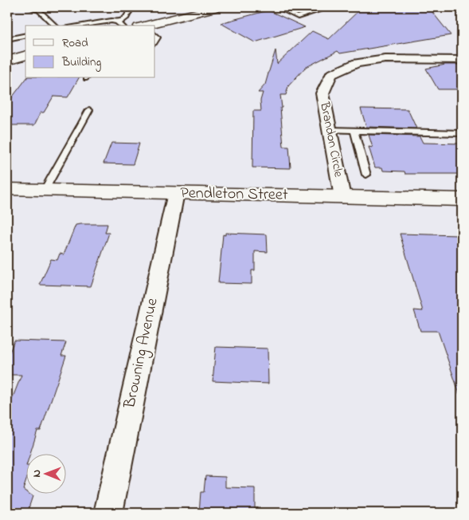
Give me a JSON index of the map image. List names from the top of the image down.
{
  "streets": {
    "main road": ["Pendleton Street"],
    "street": ["Brandon Circle", "Browning Avenue"]
  },
  "crossings": [
    ["Brandon Circle", "Pendleton Street"],
    ["Pendleton Street", "Browning Avenue"]
  ],
  "legend": ["Road", "Building"],
  "north": "left"
}
